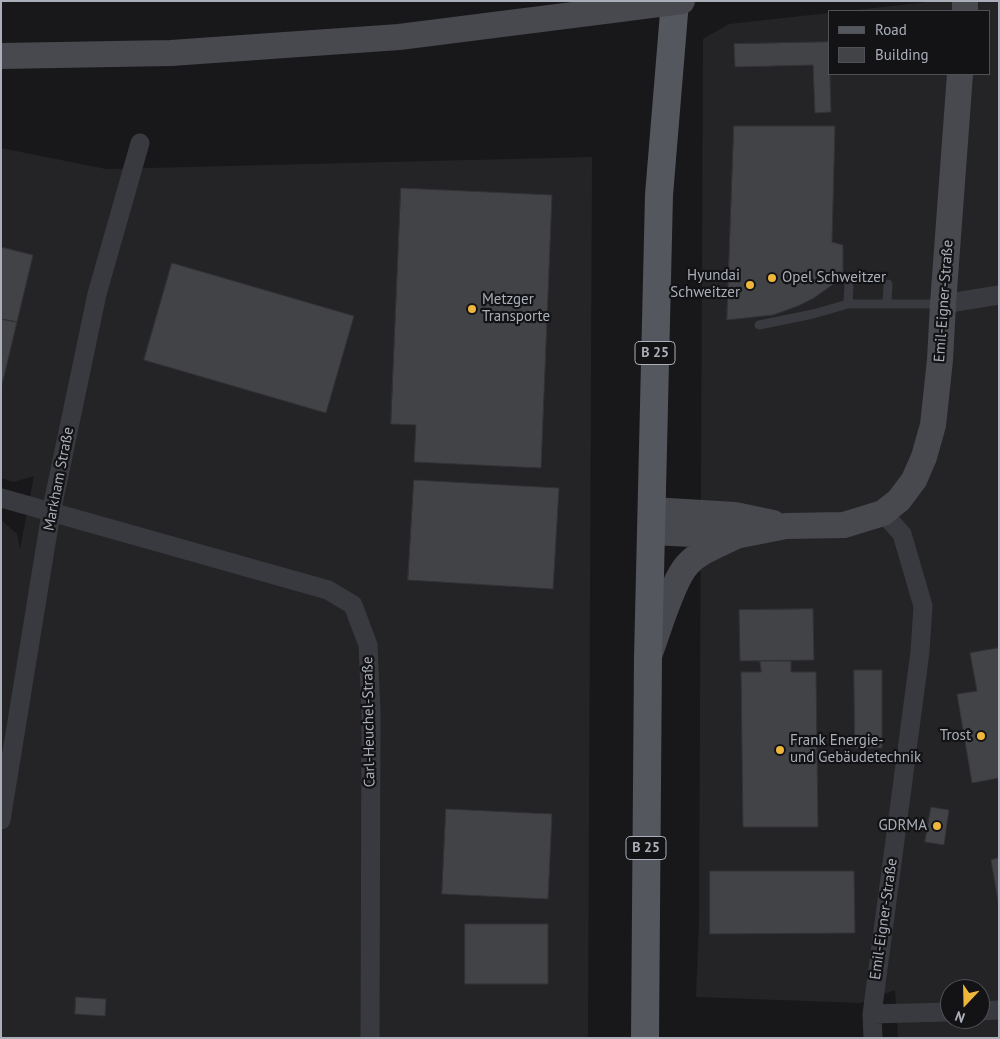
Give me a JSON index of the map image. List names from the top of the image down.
{
  "streets": {
    "main road": ["Emil-Eigner-Straße", "B 25"],
    "street": ["Markham Straße", "Carl-Heuchel-Straße"]
  },
  "crossings": [
    ["Emil-Eigner-Straße", "B 25"],
    ["Markham Straße", "Carl-Heuchel-Straße"]
  ],
  "places": [
    "Opel Schweitzer",
    "Hyundai Schweitzer",
    "Metzger Transporte",
    "Trost",
    "Frank Energie- und Gebäudetechnik",
    "GDRMA"
  ],
  "legend": ["Road", "Building"],
  "north": "bottom"
}
